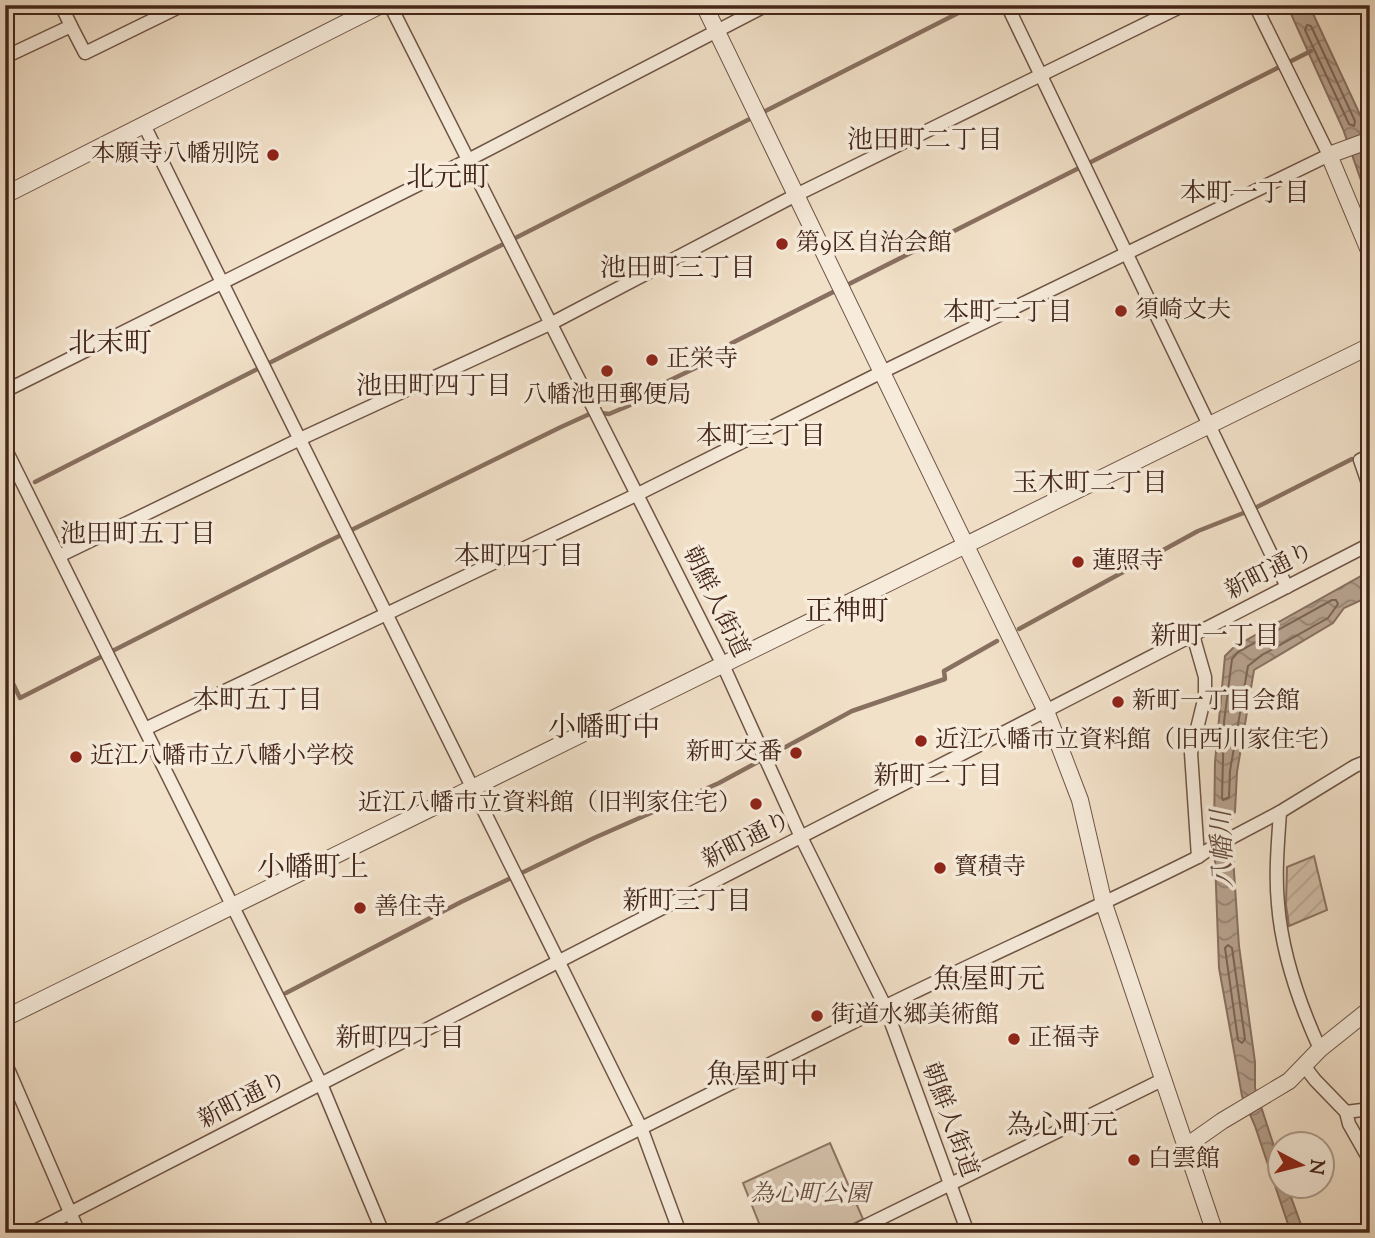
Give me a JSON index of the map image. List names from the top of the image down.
{
  "streets": {
    "street": ["新町通り", "朝鮮人街道"]
  },
  "crossings": [
    ["新町通り", "朝鮮人街道"]
  ],
  "districts": [
    "池田町二丁目",
    "北元町",
    "本町一丁目",
    "池田町三丁目",
    "本町二丁目",
    "北末町",
    "池田町四丁目",
    "本町三丁目",
    "玉木町二丁目",
    "池田町五丁目",
    "本町四丁目",
    "正神町",
    "新町一丁目",
    "本町五丁目",
    "小幡町中",
    "新町二丁目",
    "小幡町上",
    "新町三丁目",
    "魚屋町元",
    "新町四丁目",
    "魚屋町中",
    "為心町元"
  ],
  "water": ["八幡川"],
  "parks": ["為心町公園"],
  "places": [
    "本願寺八幡別院",
    "第9区自治会館",
    "須崎文夫",
    "正栄寺",
    "八幡池田郵便局",
    "蓮照寺",
    "新町一丁目会館",
    "近江八幡市立資料館（旧西川家住宅）",
    "新町交番",
    "近江八幡市立八幡小学校",
    "近江八幡市立資料館（旧判家住宅）",
    "寳積寺",
    "善住寺",
    "街道水郷美術館",
    "正福寺",
    "白雲館"
  ],
  "north": "right"
}
